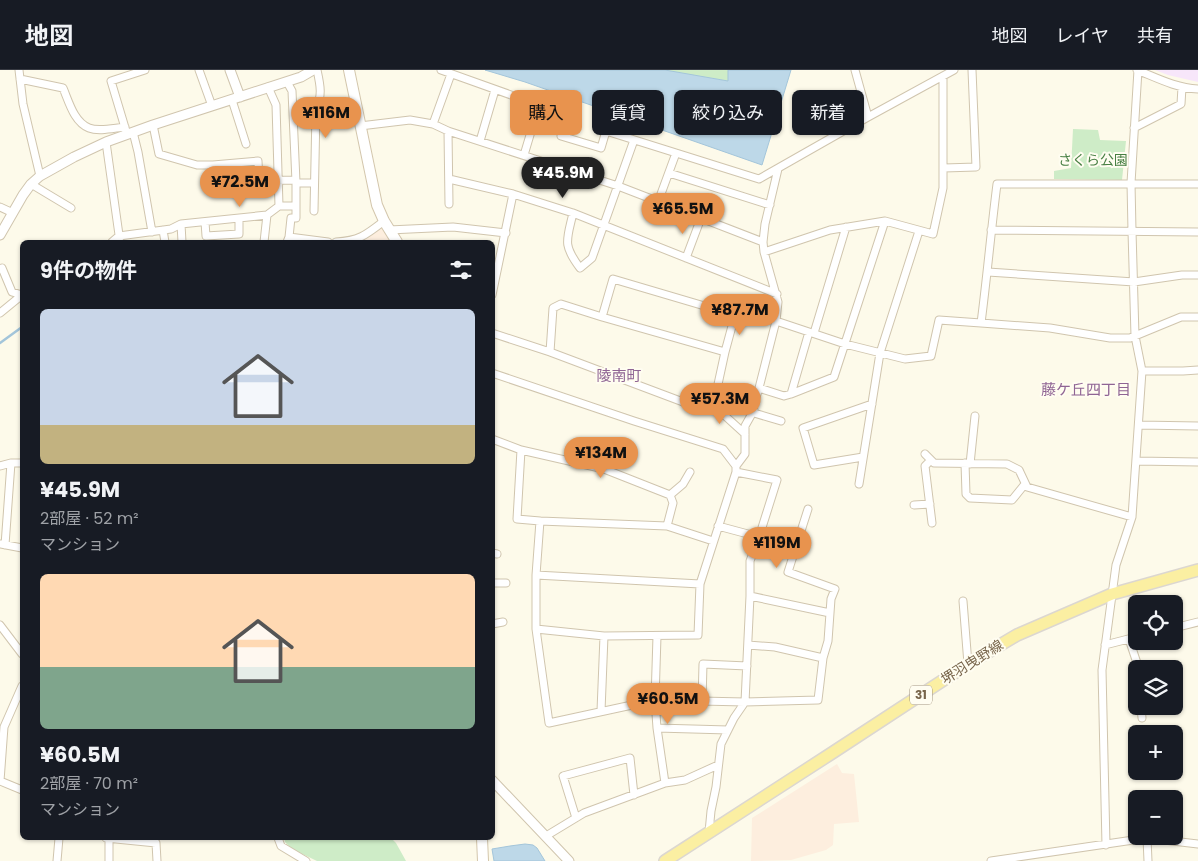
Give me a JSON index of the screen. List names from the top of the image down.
{
  "streets": {
    "main road": ["堺羽曳野線", "31"]
  },
  "districts": ["陵南町", "藤ケ丘四丁目"],
  "parks": ["さくら公園"],
  "page": {
    "header": "地図",
    "nav": ["地図", "レイヤ", "共有"],
    "chip": [
      "購入",
      "賃貸",
      "絞り込み",
      "新着"
    ],
    "price": [
      "¥116M",
      "¥45.9M",
      "¥72.5M",
      "¥65.5M",
      "¥87.7M",
      "¥57.3M",
      "¥134M",
      "¥119M",
      "¥60.5M"
    ],
    "heading": "9件の物件",
    "list": [
      {
        "name": "¥45.9M",
        "note": "2部屋 · 52 m² · マンション"
      },
      {
        "name": "¥60.5M",
        "note": "2部屋 · 70 m² · マンション"
      }
    ],
    "map_buttons": ["+", "−"]
  }
}
